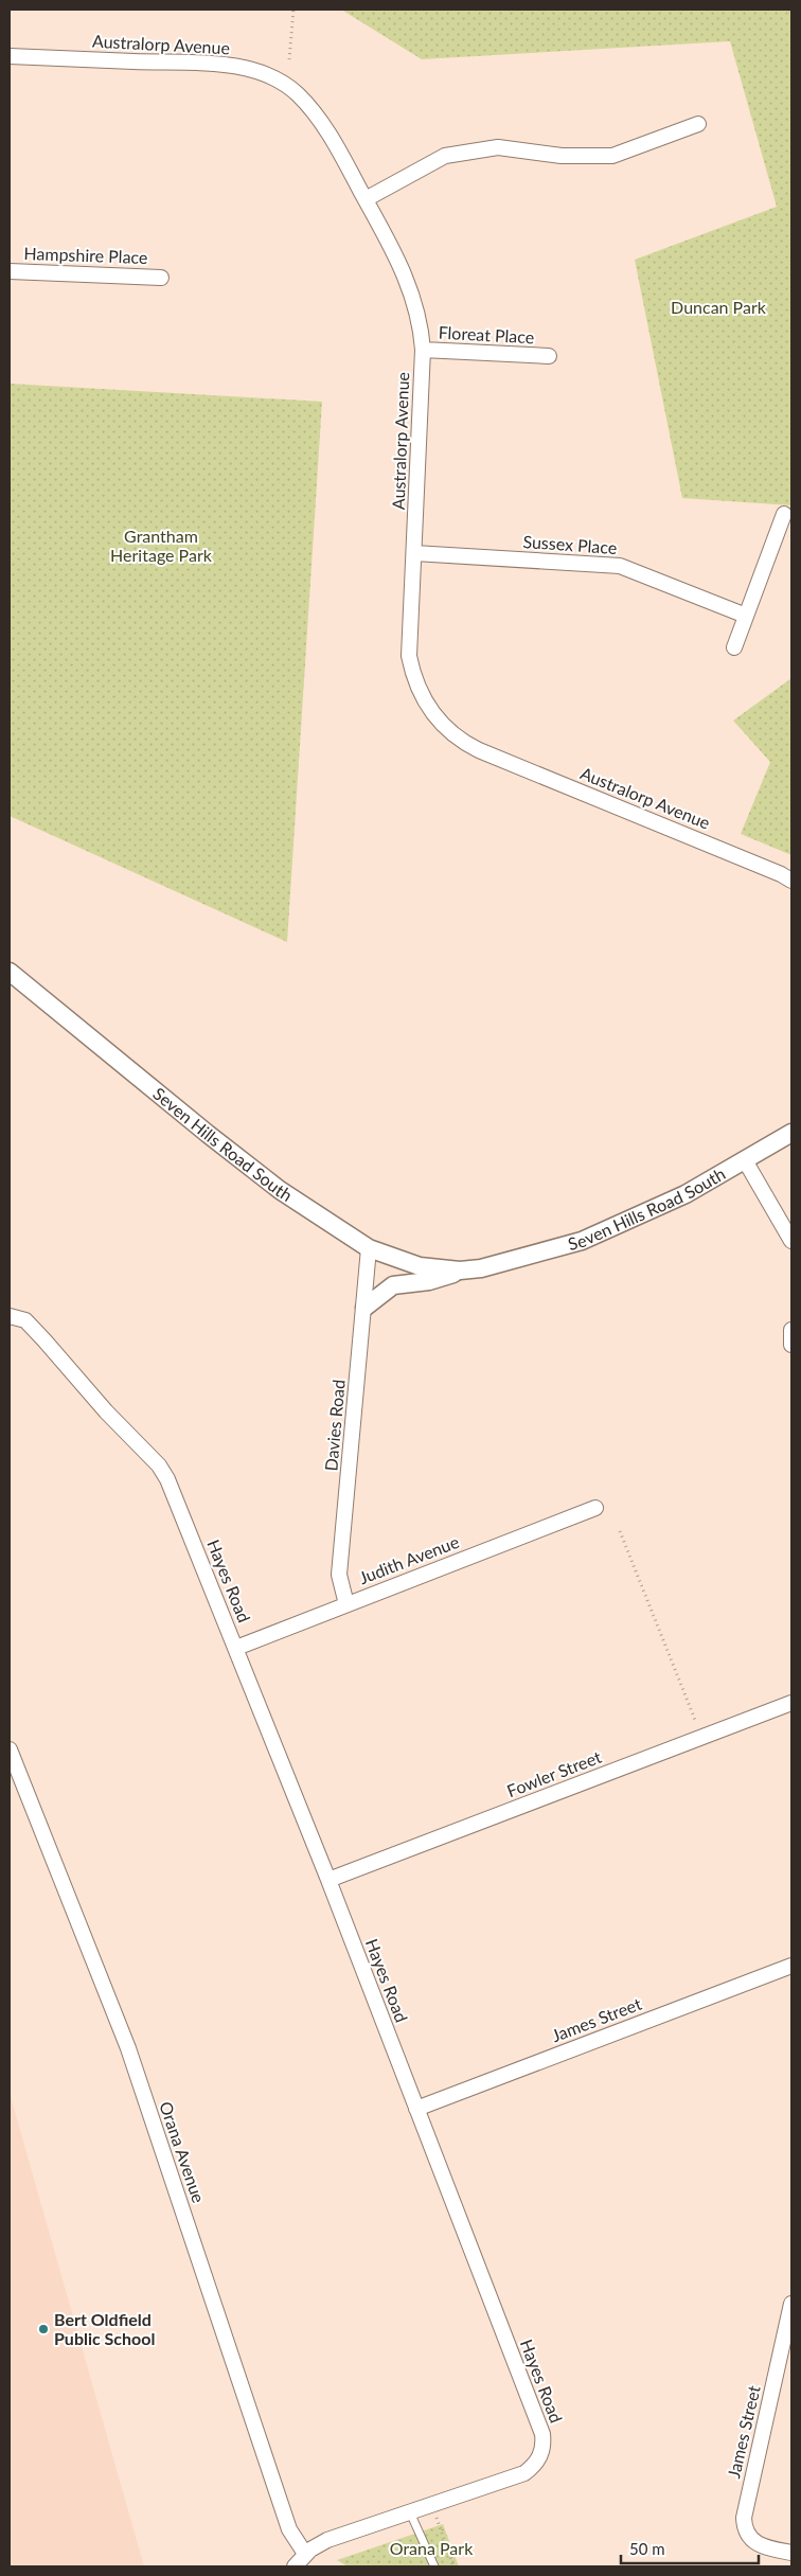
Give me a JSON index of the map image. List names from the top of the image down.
{
  "streets": {
    "street": [
      "Australorp Avenue",
      "Hampshire Place",
      "Floreat Place",
      "Sussex Place",
      "Seven Hills Road South",
      "Davies Road",
      "Judith Avenue",
      "Hayes Road",
      "Fowler Street",
      "James Street",
      "Orana Avenue"
    ]
  },
  "crossings": [
    ["Australorp Avenue", "Floreat Place"],
    ["Australorp Avenue", "Sussex Place"],
    ["Seven Hills Road South", "Davies Road"],
    ["Davies Road", "Judith Avenue"],
    ["Judith Avenue", "Hayes Road"],
    ["Hayes Road", "Fowler Street"],
    ["Hayes Road", "James Street"],
    ["Hayes Road", "Orana Avenue"]
  ],
  "parks": ["Duncan Park", "Grantham Heritage Park", "Orana Park"],
  "places": ["Bert Oldfield Public School"],
  "scale_bar": "50 m"
}
